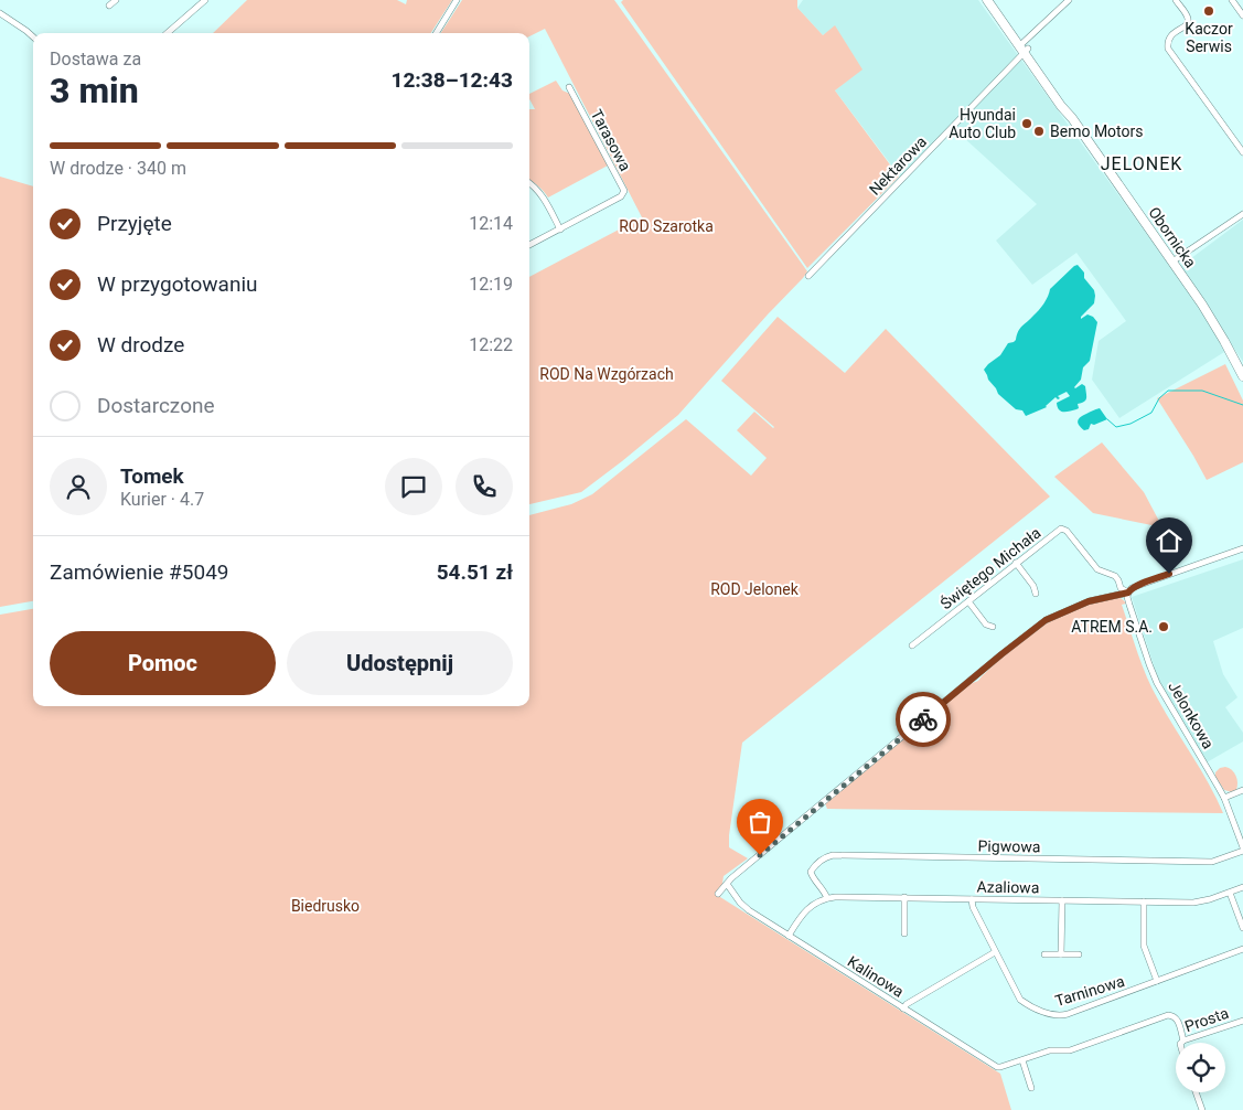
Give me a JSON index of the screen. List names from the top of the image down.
{
  "streets": {
    "main road": ["Obornicka"],
    "street": [
      "Tarasowa",
      "Nektarowa",
      "Świętego Michała",
      "Jelonkowa",
      "Pigwowa",
      "Azaliowa",
      "Kalinowa",
      "Tarninowa",
      "Prosta"
    ]
  },
  "crossings": [
    ["Nektarowa", "Obornicka"],
    ["Świętego Michała", "Jelonkowa"],
    ["Jelonkowa", "Pigwowa"],
    ["Pigwowa", "Azaliowa"],
    ["Azaliowa", "Kalinowa"],
    ["Azaliowa", "Tarninowa"],
    ["Kalinowa", "Prosta"]
  ],
  "districts": ["JELONEK"],
  "parks": [
    "ROD Szarotka",
    "ROD Na Wzgórzach",
    "ROD Jelonek",
    "Biedrusko"
  ],
  "places": [
    "Kaczor Serwis",
    "Hyundai Auto Club",
    "Bemo Motors",
    "ATREM S.A."
  ],
  "page": {
    "heading": ["3 min", "Dostawa za", "12:38–12:43"],
    "panel": [
      "Tomek",
      "Kurier · 4.7",
      "Zamówienie #5049",
      "54.51 zł"
    ],
    "bar": "W drodze · 340 m",
    "list": [
      ["Przyjęte", "12:14"],
      ["W przygotowaniu", "12:19"],
      ["W drodze", "12:22"],
      "Dostarczone"
    ],
    "buttons": ["Pomoc", "Udostępnij"]
  }
}
